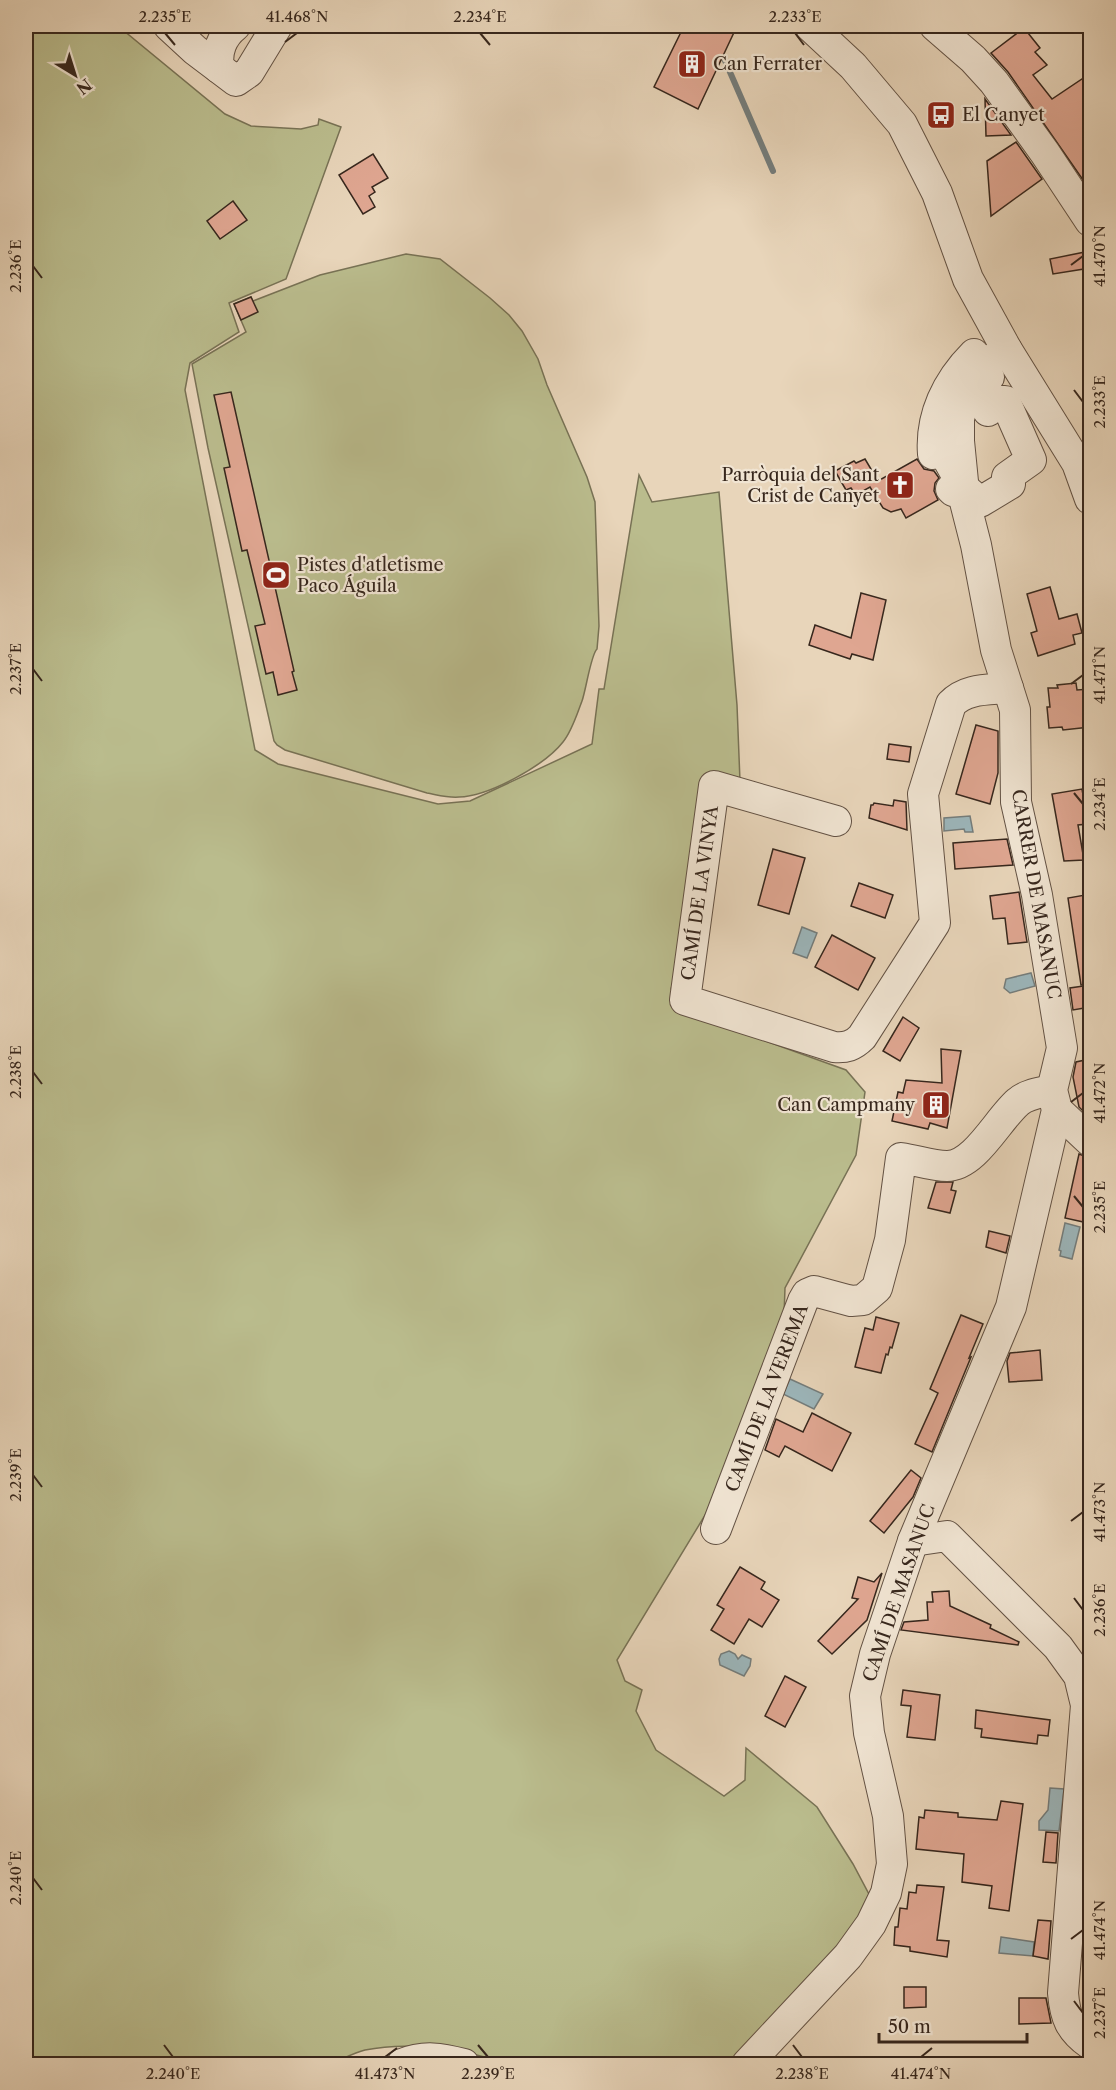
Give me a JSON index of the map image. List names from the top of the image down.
{
  "streets": {
    "street": [
      "CAMÍ DE LA VINYA",
      "CARRER DE MASANUC",
      "CAMÍ DE LA VEREMA",
      "CAMÍ DE MASANUC"
    ]
  },
  "crossings": [
    ["CAMÍ DE LA VINYA", "CARRER DE MASANUC"],
    ["CARRER DE MASANUC", "CAMÍ DE LA VEREMA"],
    ["CARRER DE MASANUC", "CAMÍ DE MASANUC"],
    ["CAMÍ DE LA VEREMA", "CAMÍ DE MASANUC"]
  ],
  "places": {
    "building": ["Can Ferrater", "Can Campmany"],
    "bus stop": ["El Canyet"],
    "church": ["Parròquia del Sant Crist de Canyet"],
    "sports": ["Pistes d'atletisme Paco Águila"]
  },
  "scale_bar": "50 m",
  "north": "bottom right",
  "coordinates": [
    "2.235°E",
    "41.468°N",
    "2.234°E",
    "2.233°E",
    "41.470°N",
    "2.236°E",
    "2.237°E",
    "41.471°N",
    "2.238°E",
    "41.472°N",
    "2.239°E",
    "41.473°N",
    "2.240°E",
    "41.474°N"
  ]
}
